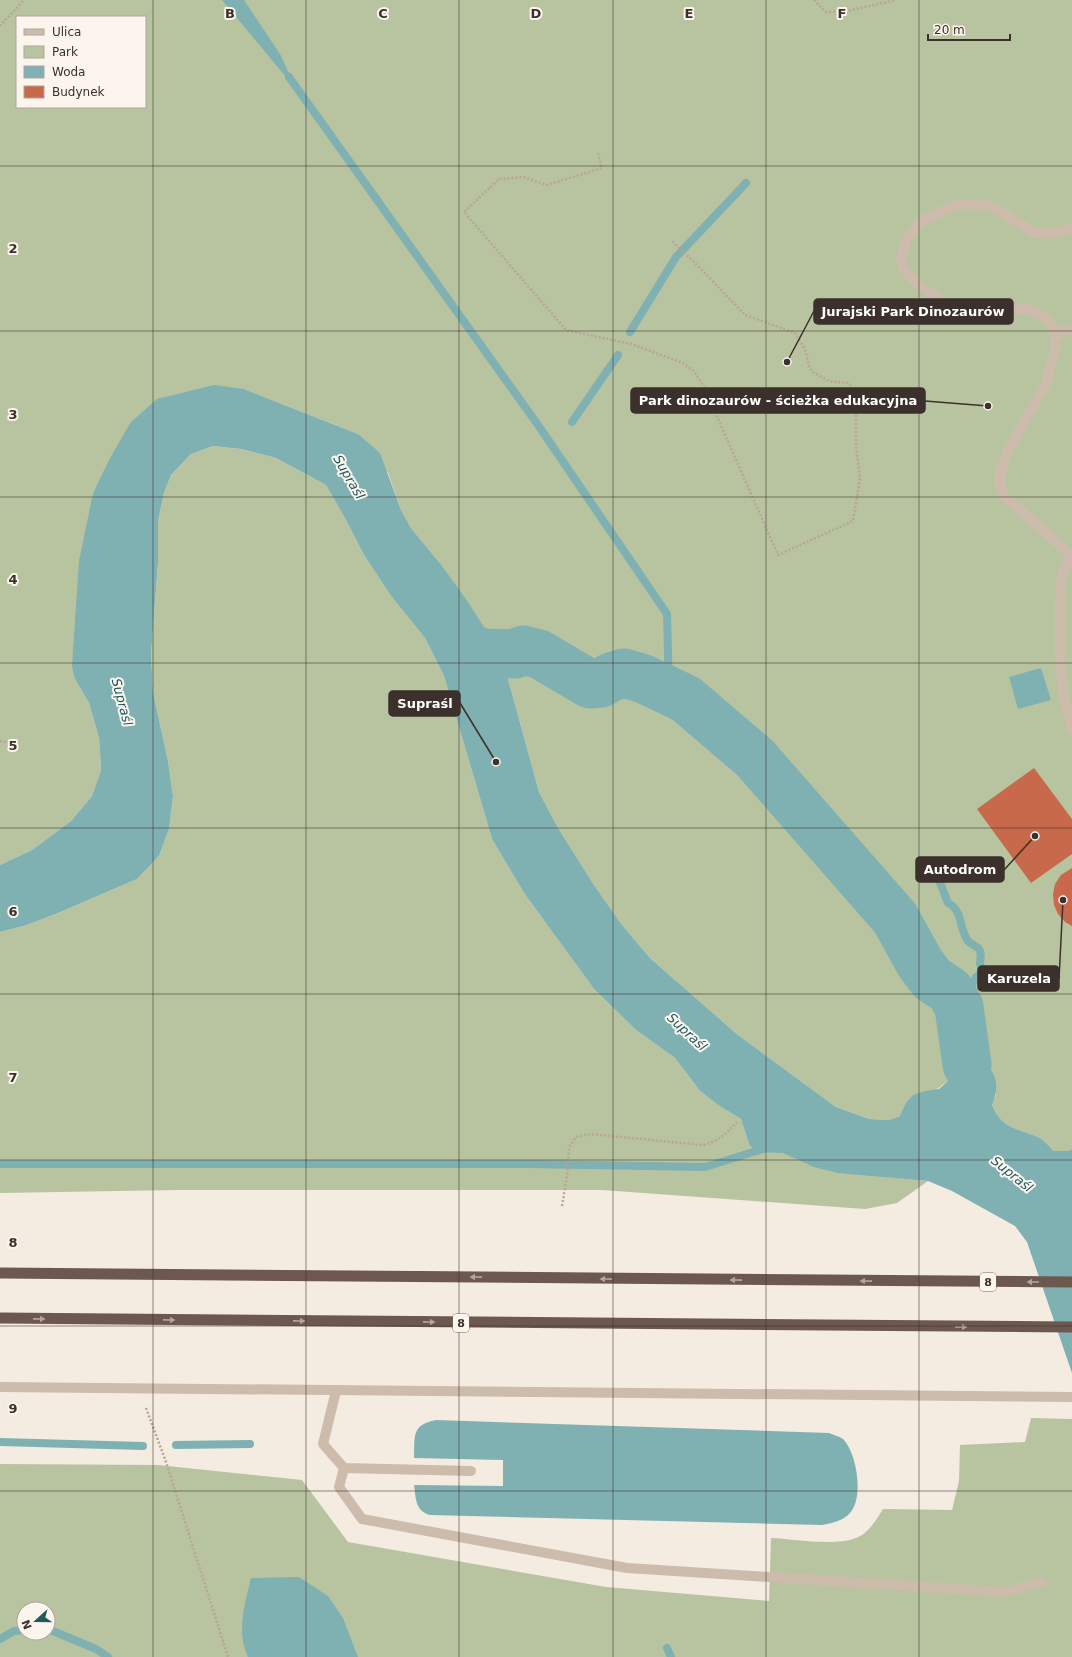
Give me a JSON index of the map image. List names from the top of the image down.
{
  "streets": {
    "highway": ["8"]
  },
  "water": ["Supraśl"],
  "places": [
    "Jurajski Park Dinozaurów",
    "Park dinozaurów - ścieżka edukacyjna",
    "Supraśl",
    "Autodrom",
    "Karuzela"
  ],
  "legend": [
    "Ulica",
    "Park",
    "Woda",
    "Budynek"
  ],
  "scale_bar": "20 m",
  "north": "left",
  "grid": {
    "columns": [
      "B",
      "C",
      "D",
      "E",
      "F"
    ],
    "rows": [
      "2",
      "3",
      "4",
      "5",
      "6",
      "7",
      "8",
      "9"
    ]
  }
}
